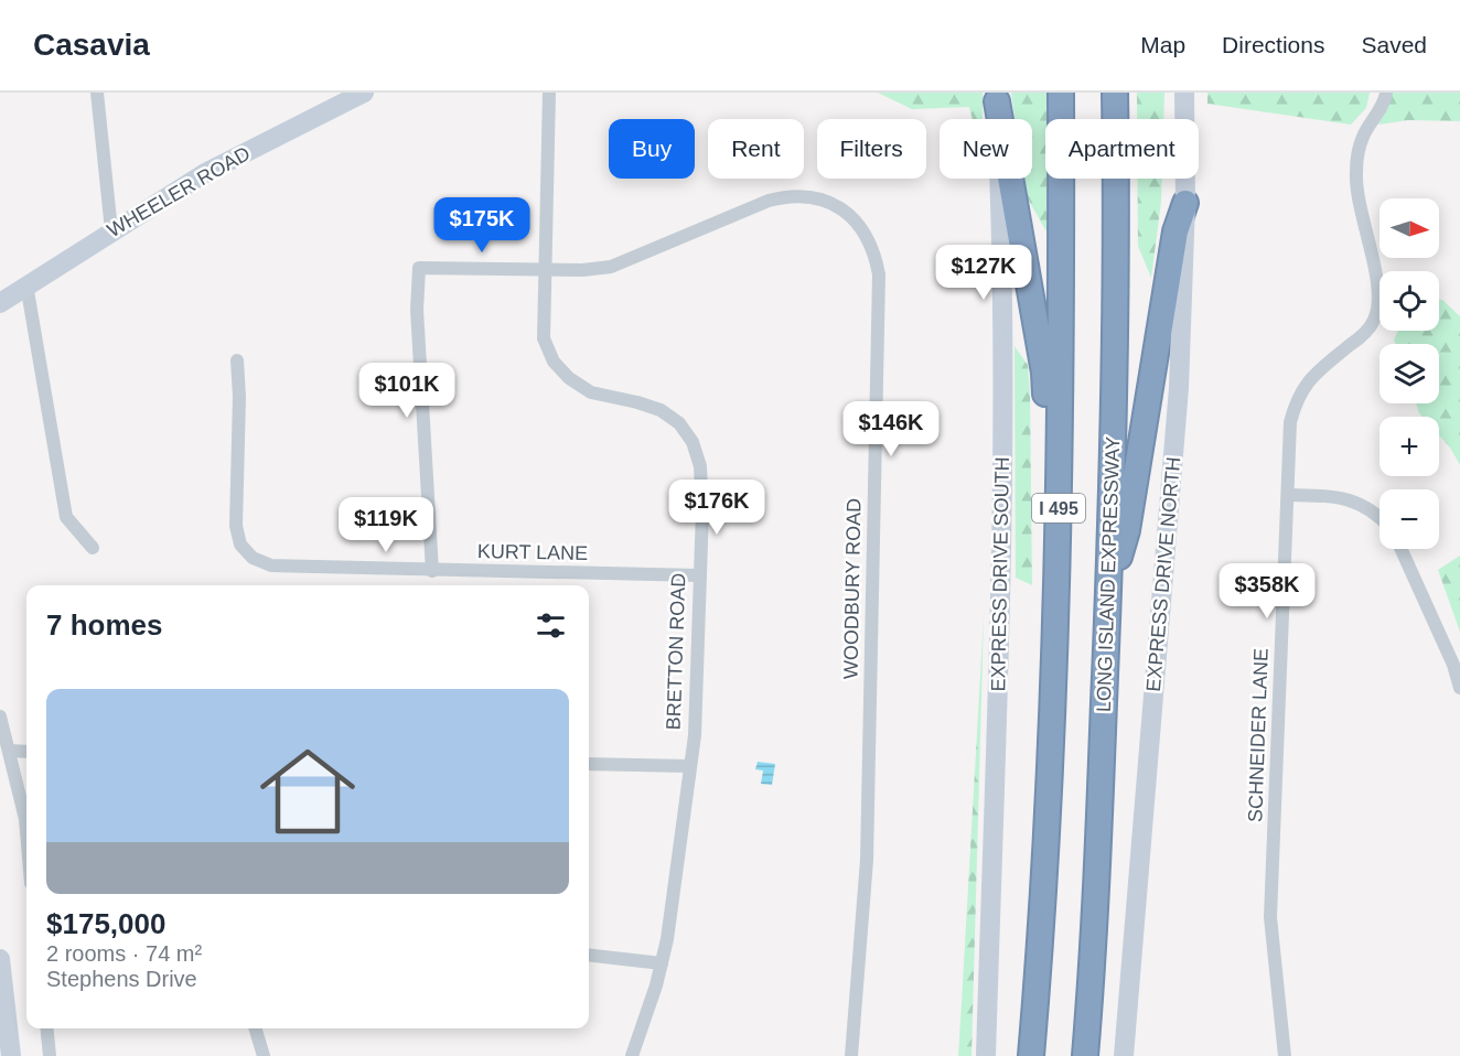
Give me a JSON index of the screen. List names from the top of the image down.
{
  "streets": {
    "highway": ["I 495", "LONG ISLAND EXPRESSWAY"],
    "main road": ["WHEELER ROAD", "EXPRESS DRIVE SOUTH", "EXPRESS DRIVE NORTH"],
    "street": [
      "KURT LANE",
      "WOODBURY ROAD",
      "BRETTON ROAD",
      "SCHNEIDER LANE"
    ]
  },
  "crossings": [
    ["KURT LANE", "WOODBURY ROAD"],
    ["KURT LANE", "BRETTON ROAD"],
    ["WOODBURY ROAD", "BRETTON ROAD"]
  ],
  "north": "right",
  "page": {
    "header": "Casavia",
    "nav": ["Map", "Directions", "Saved"],
    "chip": [
      "Buy",
      "Rent",
      "Filters",
      "New",
      "Apartment"
    ],
    "price": [
      "$175K",
      "$127K",
      "$101K",
      "$146K",
      "$176K",
      "$119K",
      "$358K"
    ],
    "map_buttons": ["+", "−"],
    "heading": "7 homes",
    "list": [
      {
        "name": "$175,000",
        "note": "2 rooms · 74 m² · Stephens Drive"
      }
    ]
  }
}
